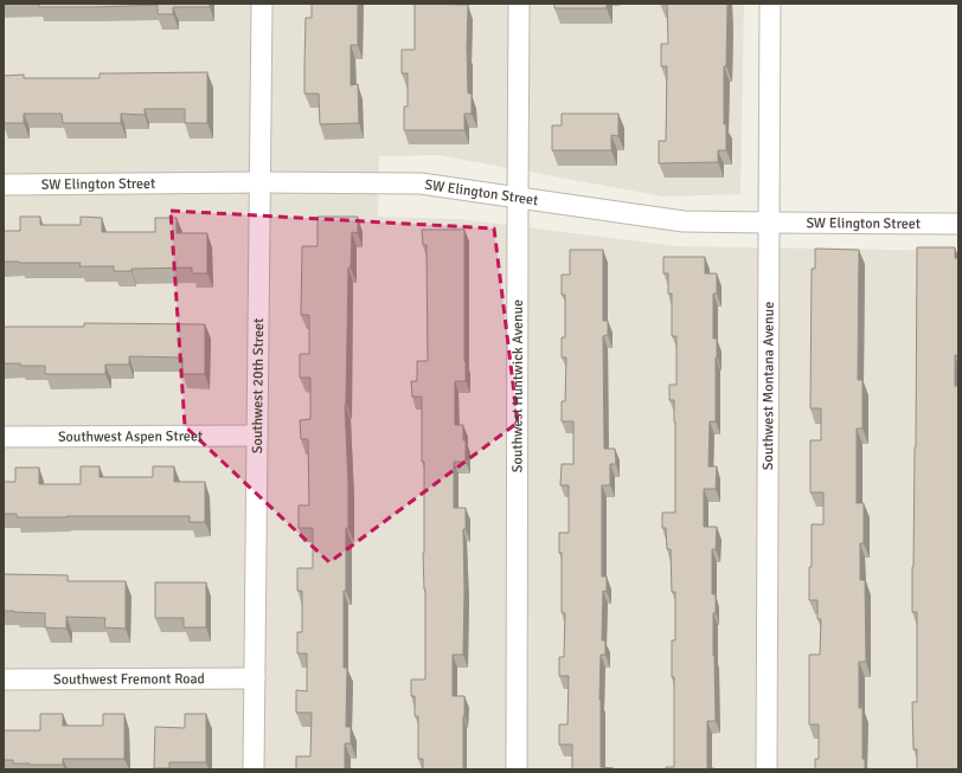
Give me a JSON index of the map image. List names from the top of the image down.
{
  "streets": {
    "street": [
      "SW Elington Street",
      "Southwest 20th Street",
      "Southwest Huntwick Avenue",
      "Southwest Montana Avenue",
      "Southwest Aspen Street",
      "Southwest Fremont Road"
    ]
  },
  "crossings": [
    ["SW Elington Street", "Southwest 20th Street"],
    ["SW Elington Street", "Southwest Huntwick Avenue"],
    ["SW Elington Street", "Southwest Montana Avenue"],
    ["Southwest 20th Street", "Southwest Aspen Street"],
    ["Southwest 20th Street", "Southwest Fremont Road"]
  ]
}
